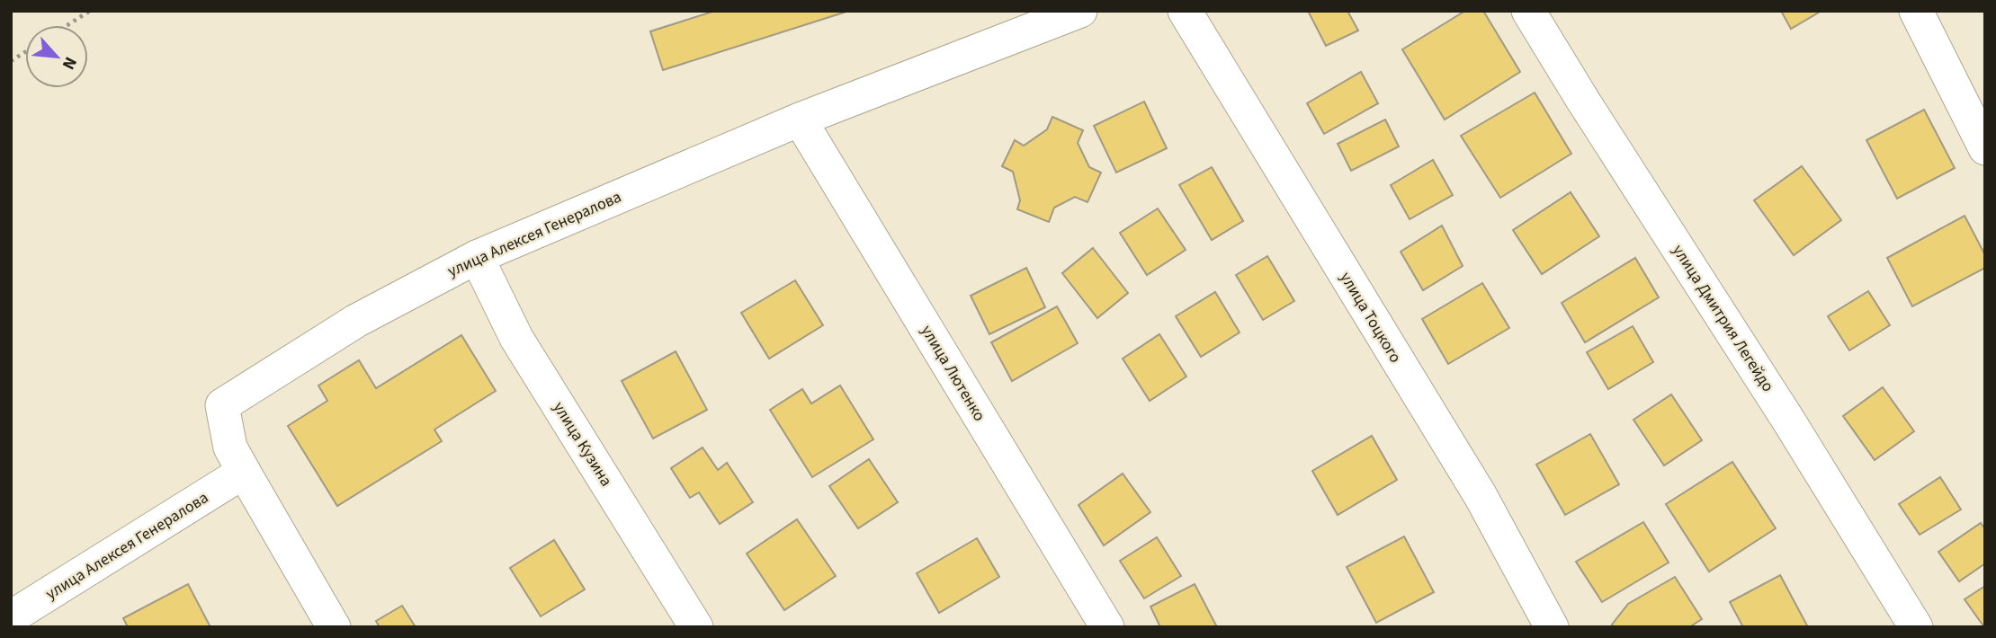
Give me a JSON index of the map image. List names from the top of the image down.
{
  "streets": {
    "street": [
      "улица Алексея Генералова",
      "улица Тоцкого",
      "улица Дмитрия Легейдо",
      "улица Лютенко",
      "улица Кузина"
    ]
  },
  "crossings": [
    ["улица Алексея Генералова", "улица Лютенко"],
    ["улица Алексея Генералова", "улица Кузина"]
  ],
  "north": "bottom right"
}
